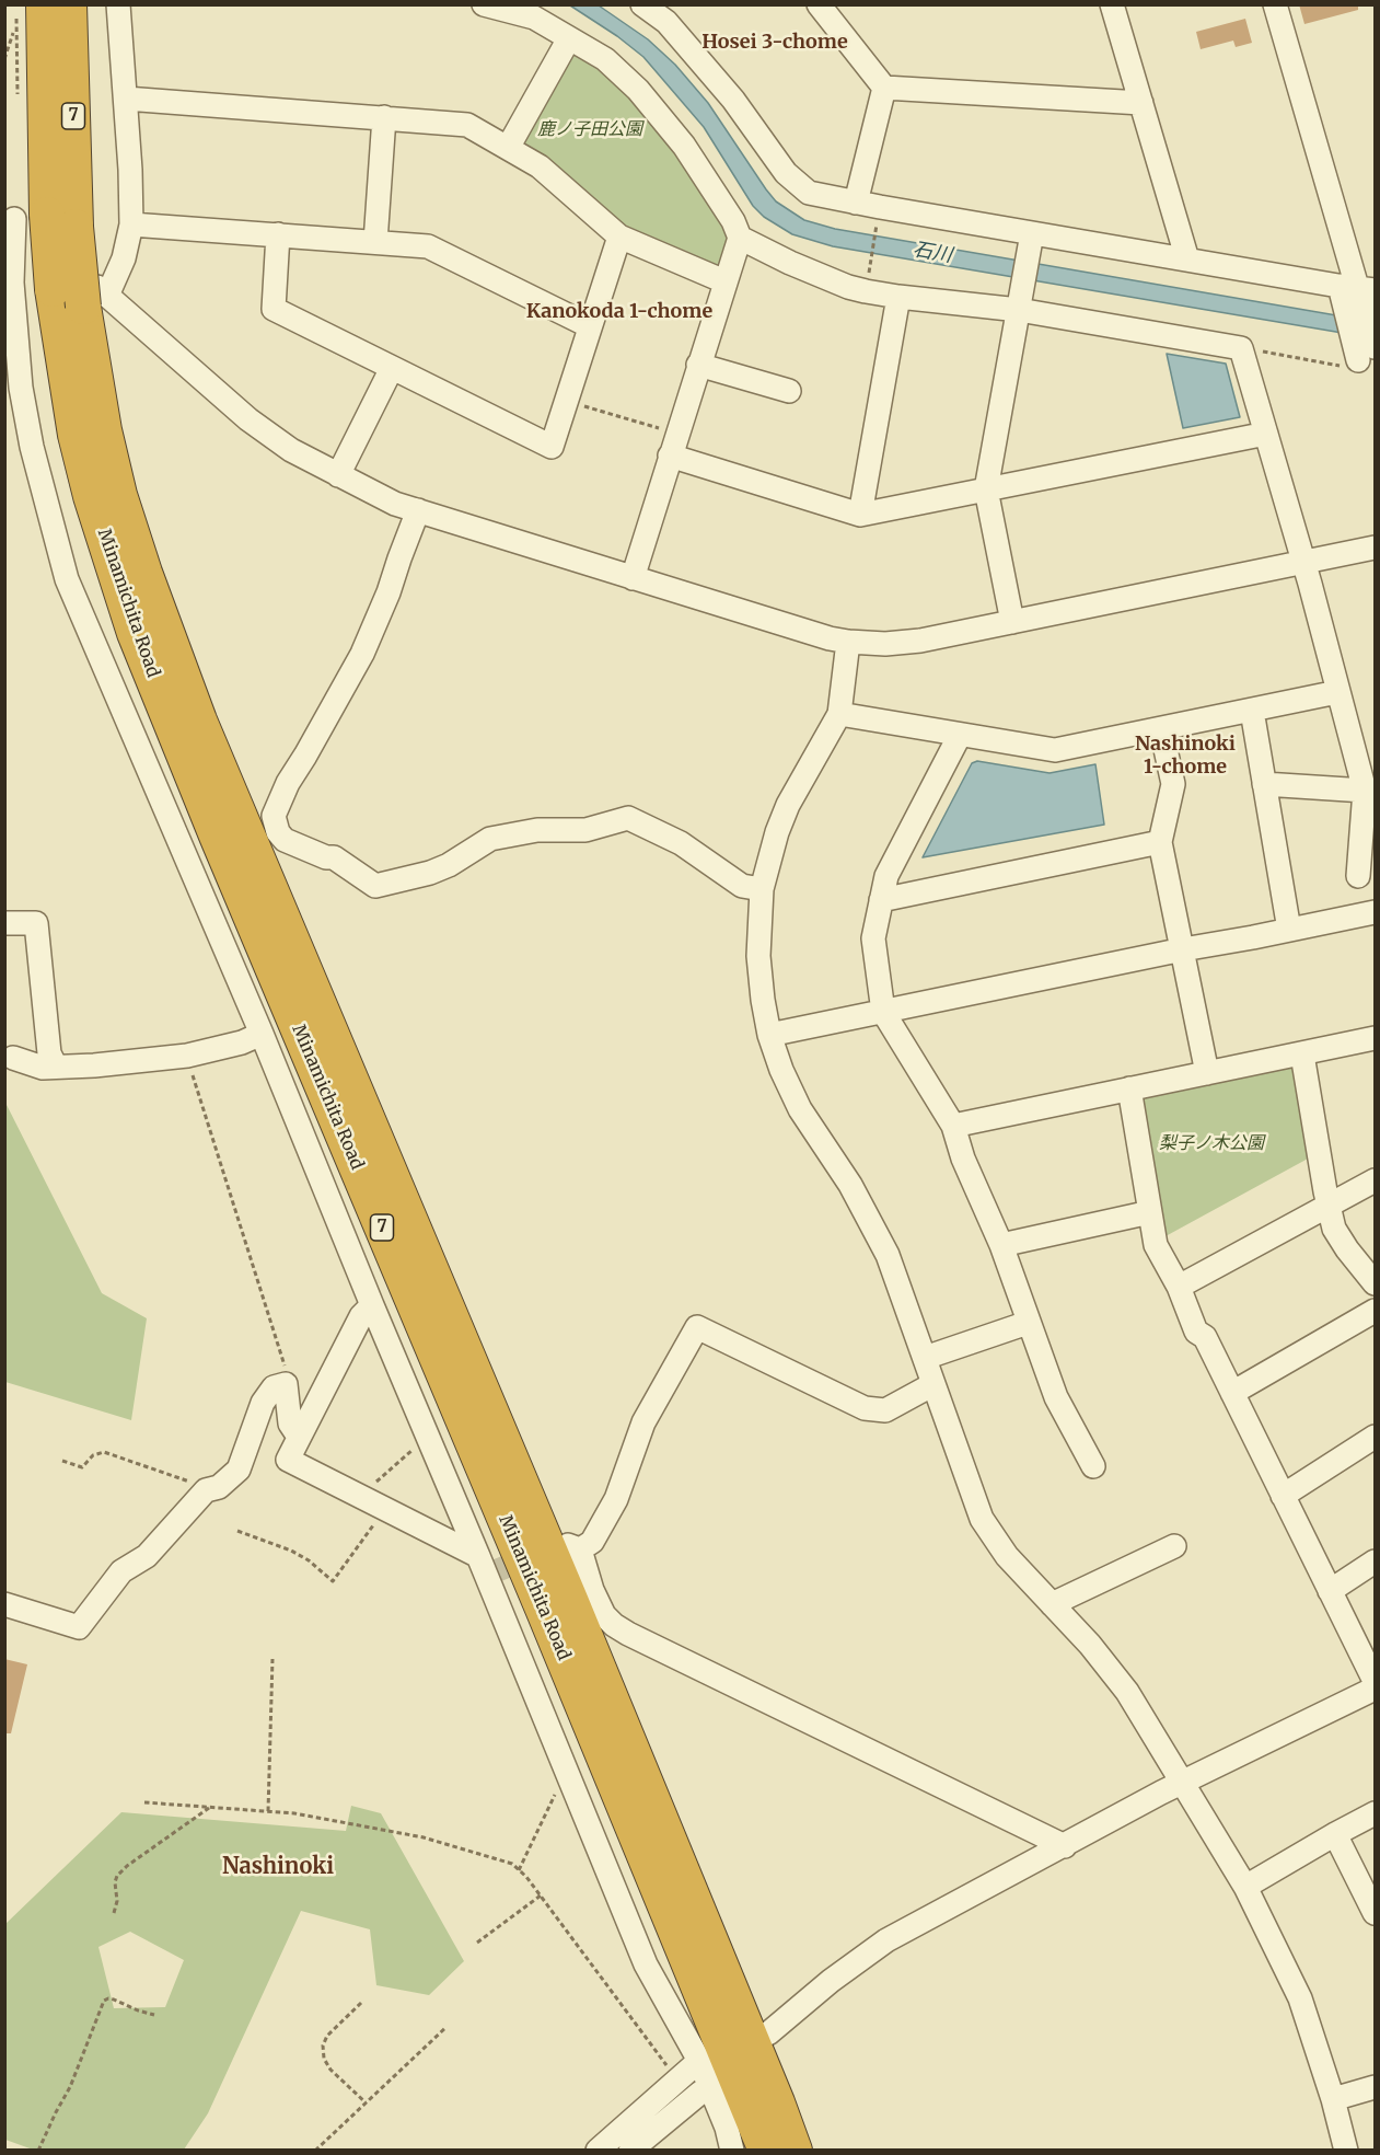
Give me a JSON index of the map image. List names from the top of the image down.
{
  "streets": {
    "highway": ["7", "Minamichita Road"]
  },
  "districts": [
    "Hosei 3-chome",
    "Kanokoda 1-chome",
    "Nashinoki 1-chome",
    "Nashinoki"
  ],
  "water": ["石川"],
  "parks": ["鹿ノ子田公園", "梨子ノ木公園"]
}
